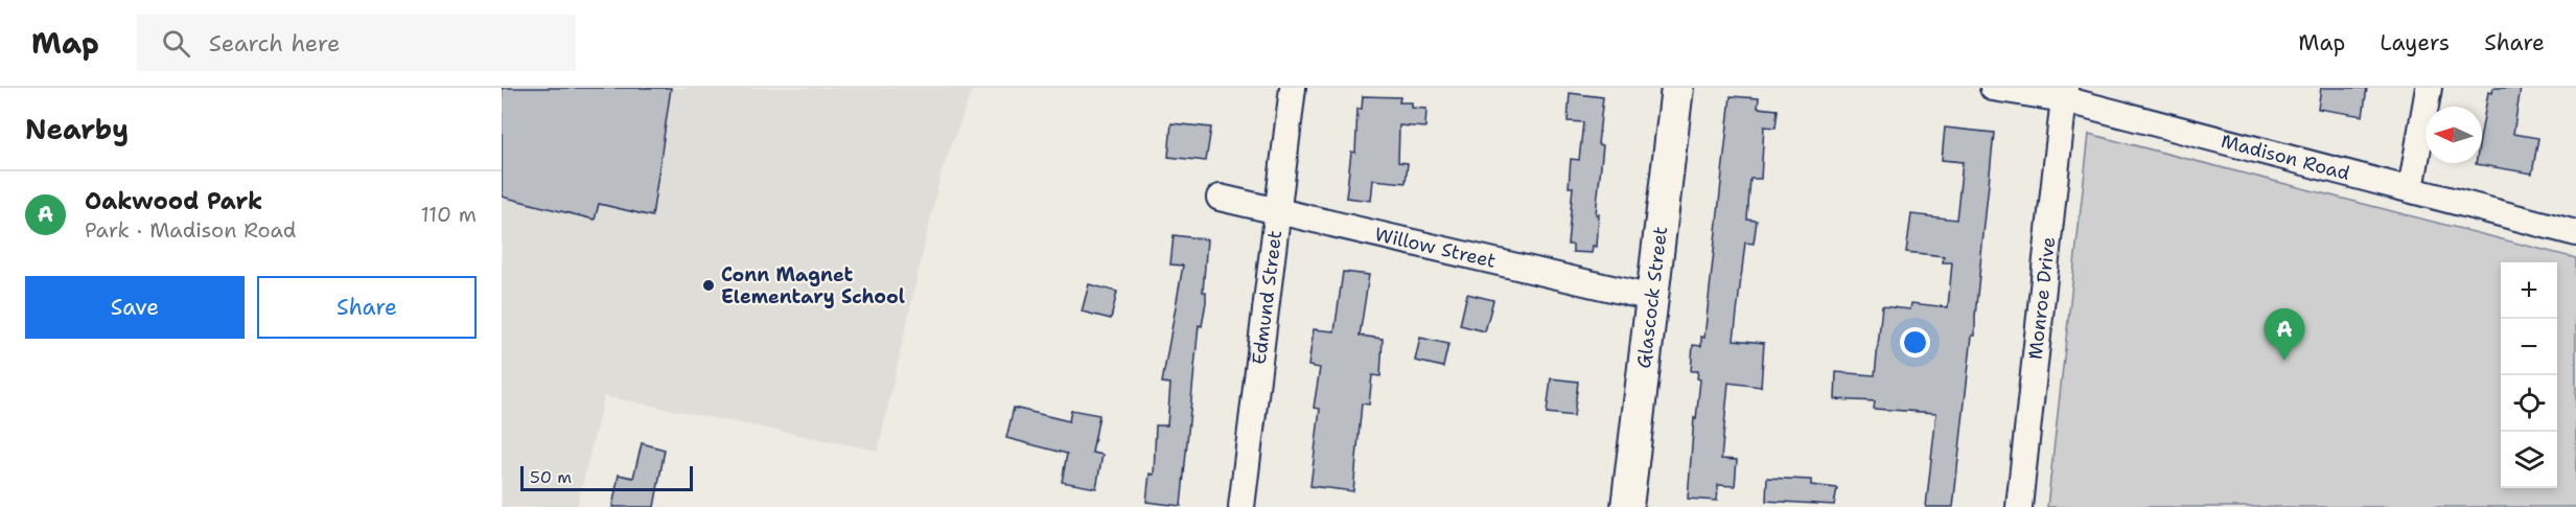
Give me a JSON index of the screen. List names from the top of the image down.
{
  "streets": {
    "street": [
      "Madison Road",
      "Willow Street",
      "Edmund Street",
      "Glascock Street",
      "Monroe Drive"
    ]
  },
  "crossings": [
    ["Madison Road", "Monroe Drive"],
    ["Willow Street", "Edmund Street"],
    ["Willow Street", "Glascock Street"]
  ],
  "places": ["Conn Magnet Elementary School"],
  "scale_bar": "50 m",
  "north": "left",
  "page": {
    "header": "Map",
    "search": "Search here",
    "nav": ["Map", "Layers", "Share"],
    "heading": "Nearby",
    "list": [
      {
        "mark": "A",
        "name": "Oakwood Park",
        "note": "Park · Madison Road",
        "value": "110 m"
      }
    ],
    "buttons": ["Save", "Share"],
    "map_buttons": ["+", "−"],
    "pins": "A",
    "scale": "50 m"
  }
}
